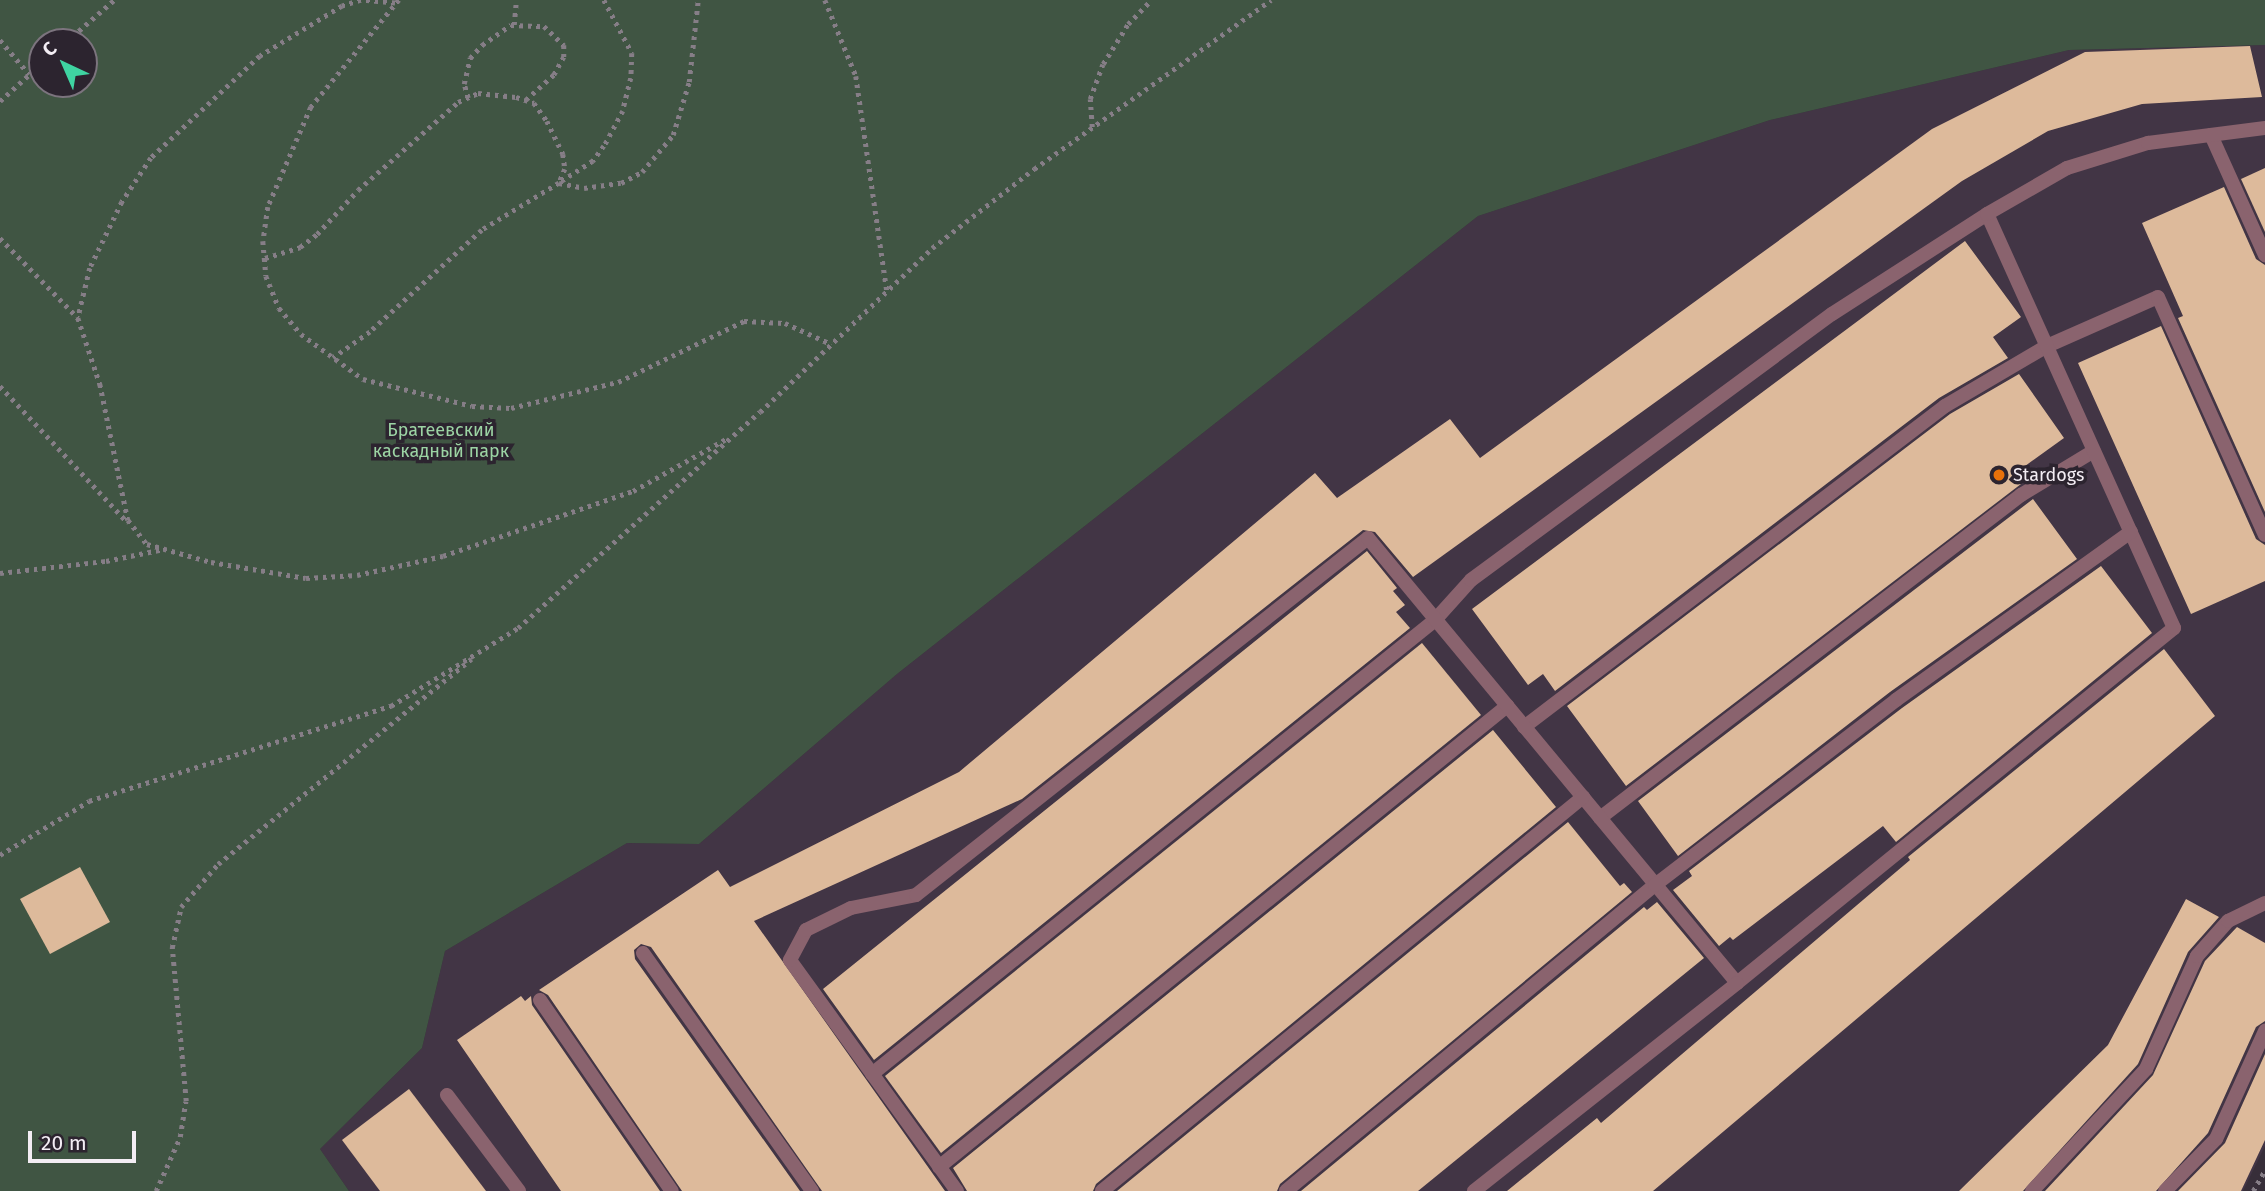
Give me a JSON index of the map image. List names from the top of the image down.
{
  "parks": ["Братеевский каскадный парк"],
  "places": ["Stardogs"],
  "scale_bar": "20 m",
  "north": "top left"
}
